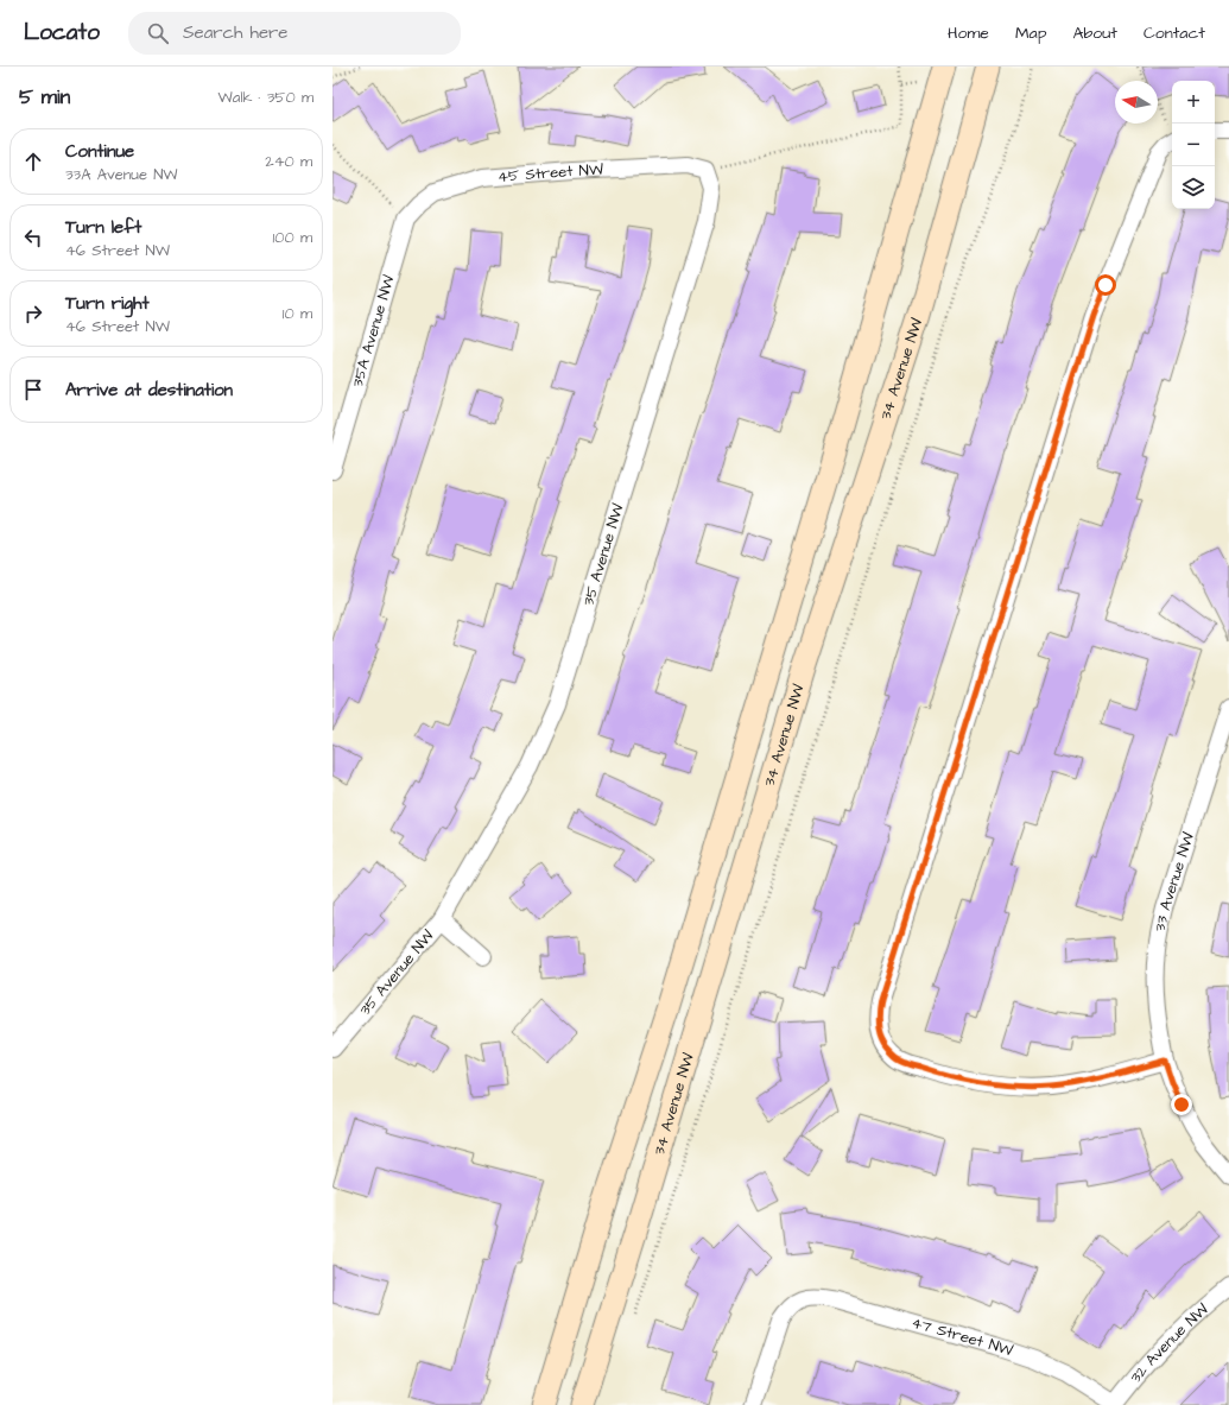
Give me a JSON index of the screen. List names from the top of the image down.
{
  "streets": {
    "main road": ["34 Avenue NW"],
    "street": [
      "45 Street NW",
      "35A Avenue NW",
      "35 Avenue NW",
      "33 Avenue NW",
      "47 Street NW",
      "32 Avenue NW"
    ]
  },
  "crossings": [
    ["45 Street NW", "35A Avenue NW"],
    ["45 Street NW", "35 Avenue NW"],
    ["47 Street NW", "32 Avenue NW"]
  ],
  "north": "left",
  "page": {
    "header": "Locato",
    "search": "Search here",
    "nav": [
      "Home",
      "Map",
      "About",
      "Contact"
    ],
    "heading": ["5 min", "Walk · 350 m"],
    "map_buttons": ["+", "−"],
    "list": [
      ["Continue", "33A Avenue NW", "240 m"],
      ["Turn left", "46 Street NW", "100 m"],
      ["Turn right", "46 Street NW", "10 m"],
      "Arrive at destination"
    ]
  }
}
